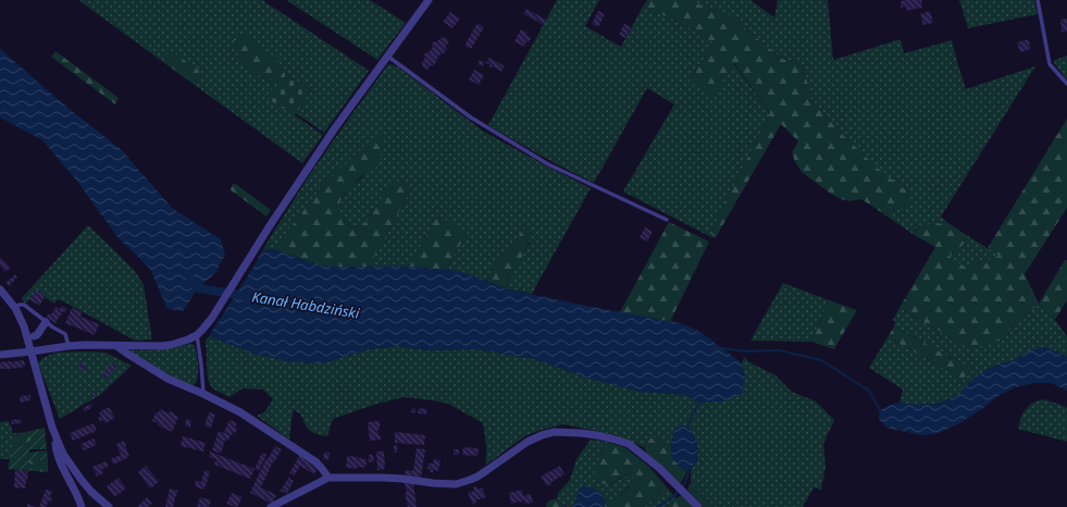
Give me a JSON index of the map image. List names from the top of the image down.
{
  "water": ["Kanał Habdziński"]
}
